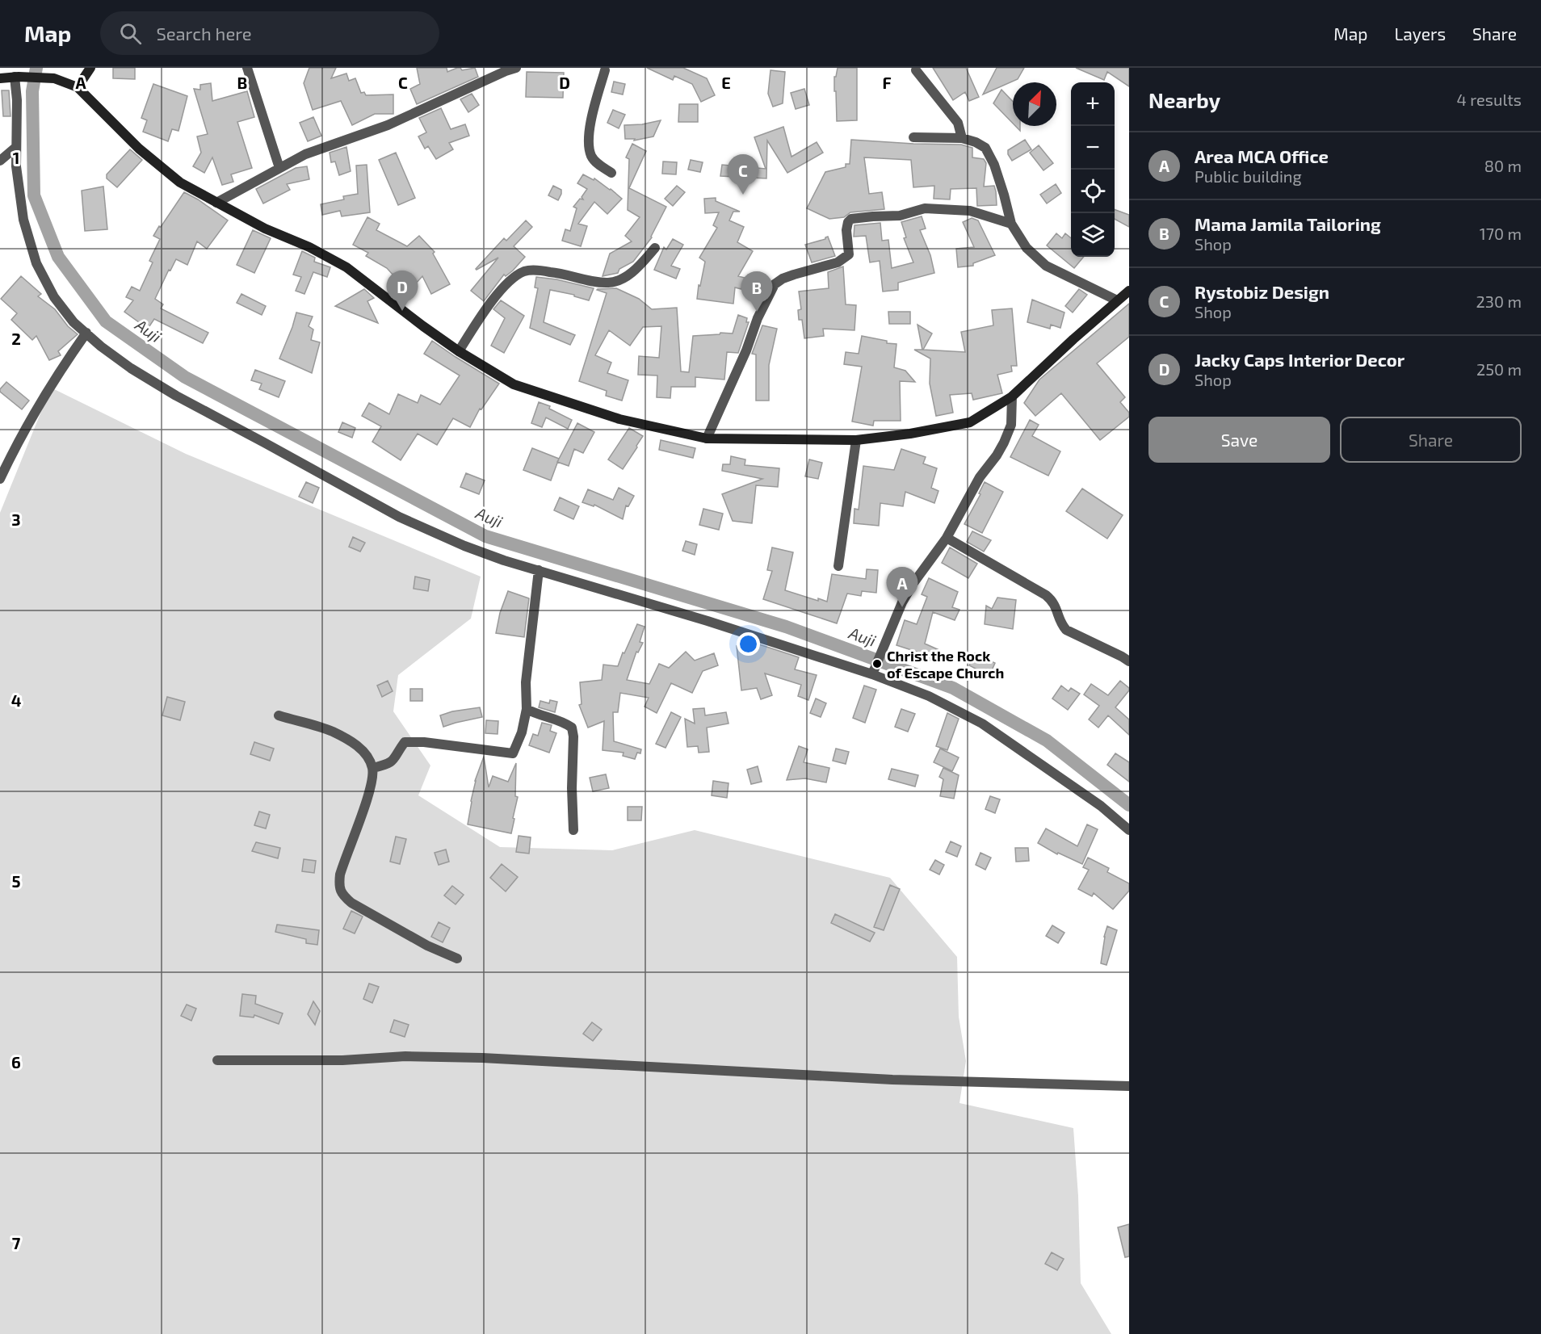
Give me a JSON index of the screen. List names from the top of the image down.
{
  "water": ["Auji"],
  "places": ["Christ the Rock of Escape Church"],
  "north": "top right",
  "page": {
    "header": "Map",
    "search": "Search here",
    "nav": ["Map", "Layers", "Share"],
    "heading": ["Nearby", "4 results"],
    "map_buttons": ["+", "−"],
    "list": [
      {
        "mark": "A",
        "name": "Area MCA Office",
        "note": "Public building",
        "value": "80 m"
      },
      {
        "mark": "B",
        "name": "Mama Jamila Tailoring",
        "note": "Shop",
        "value": "170 m"
      },
      {
        "mark": "C",
        "name": "Rystobiz Design",
        "note": "Shop",
        "value": "230 m"
      },
      {
        "mark": "D",
        "name": "Jacky Caps Interior Decor",
        "note": "Shop",
        "value": "250 m"
      }
    ],
    "pins": [
      "C",
      "D",
      "B",
      "A"
    ],
    "buttons": ["Save", "Share"]
  },
  "grid": {
    "columns": [
      "A",
      "B",
      "C",
      "D",
      "E",
      "F"
    ],
    "rows": [
      "1",
      "2",
      "3",
      "4",
      "5",
      "6",
      "7"
    ]
  }
}
